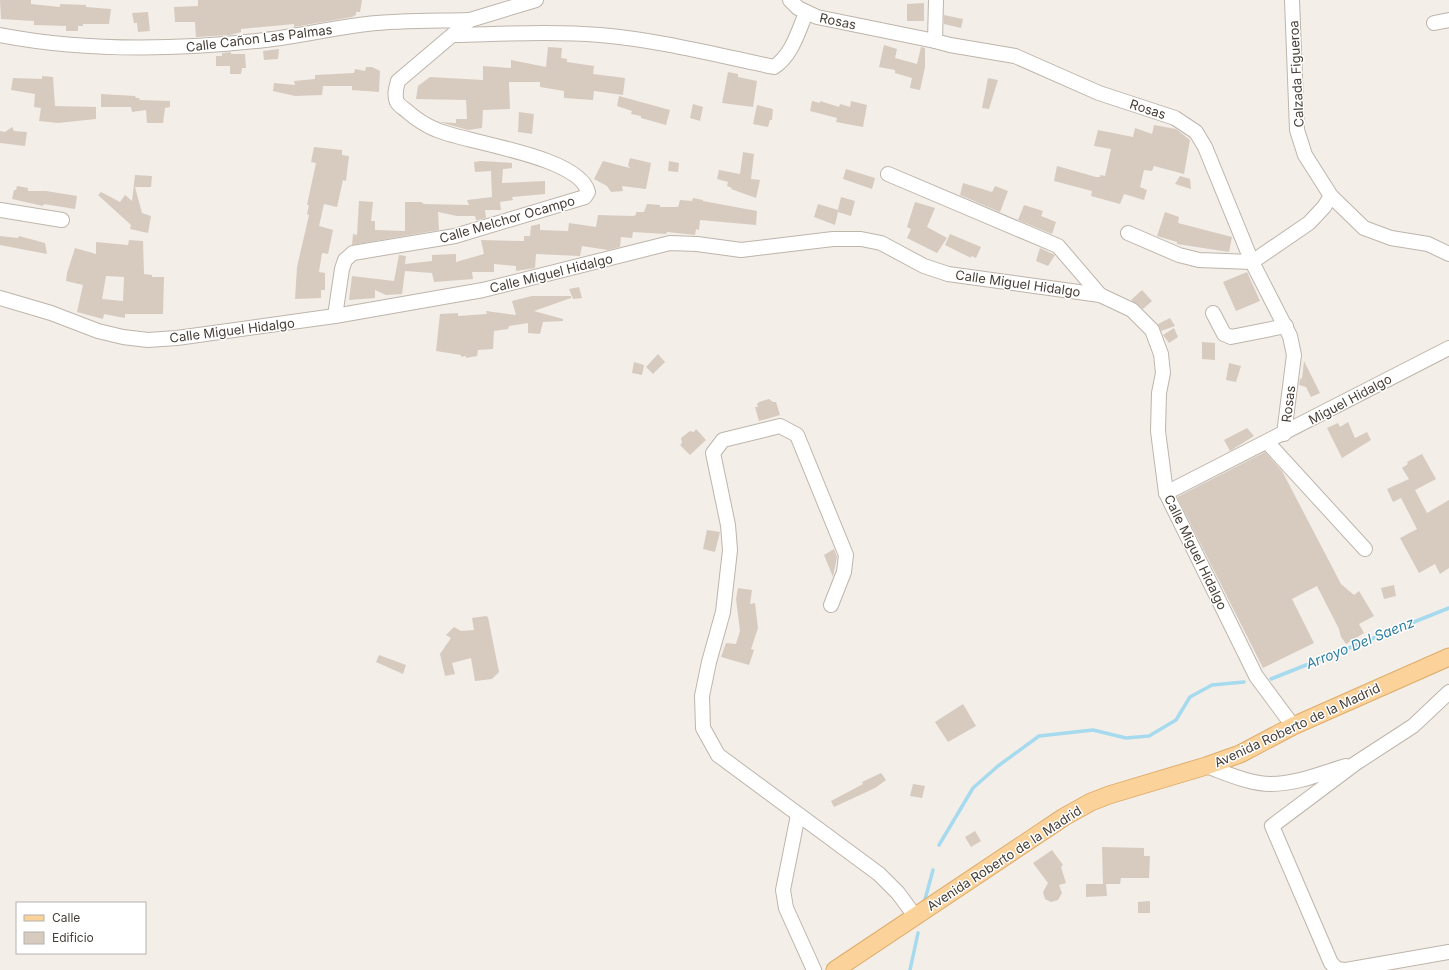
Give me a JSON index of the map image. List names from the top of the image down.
{
  "streets": {
    "main road": ["Avenida Roberto de la Madrid"],
    "street": [
      "Rosas",
      "Calle Cañon Las Palmas",
      "Calzada Figueroa",
      "Calle Melchor Ocampo",
      "Calle Miguel Hidalgo",
      "Miguel Hidalgo"
    ]
  },
  "crossings": [
    ["Rosas", "Miguel Hidalgo"],
    ["Calle Cañon Las Palmas", "Calle Melchor Ocampo"],
    ["Calle Melchor Ocampo", "Calle Miguel Hidalgo"],
    ["Calle Miguel Hidalgo", "Miguel Hidalgo"],
    ["Calle Miguel Hidalgo", "Avenida Roberto de la Madrid"]
  ],
  "water": ["Arroyo Del Saenz"],
  "legend": ["Calle", "Edificio"]
}
